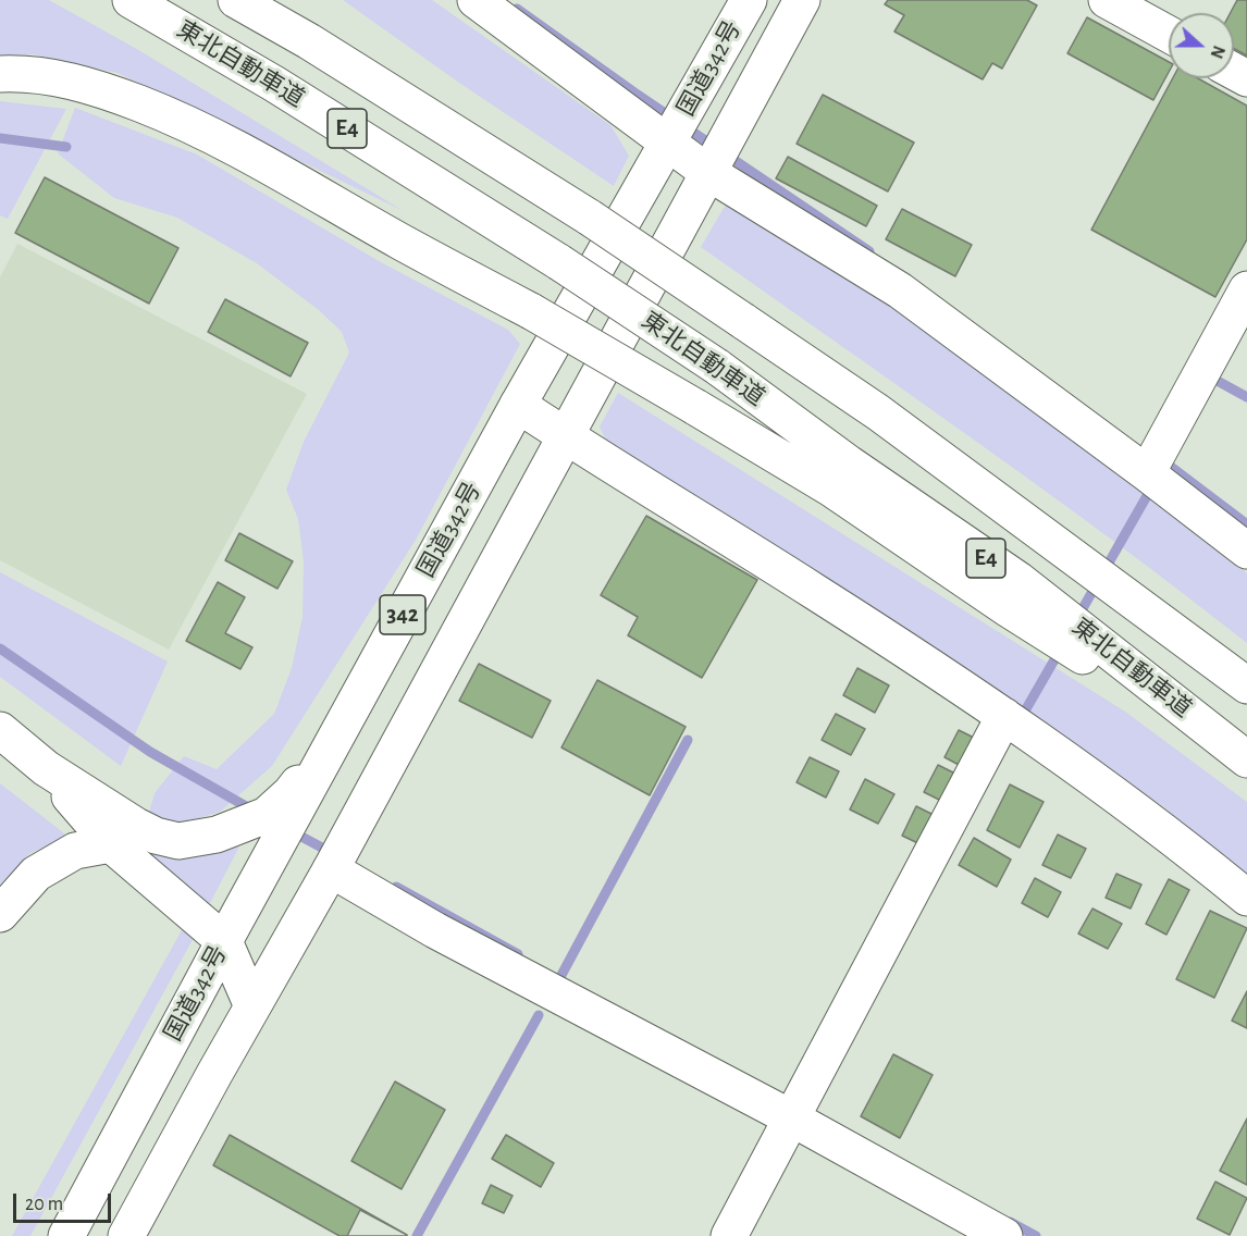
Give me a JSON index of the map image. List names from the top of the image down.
{
  "streets": {
    "main road": [
      "東北自動車道",
      "国道342号",
      "E4",
      "342"
    ]
  },
  "scale_bar": "20 m",
  "north": "right"
}
